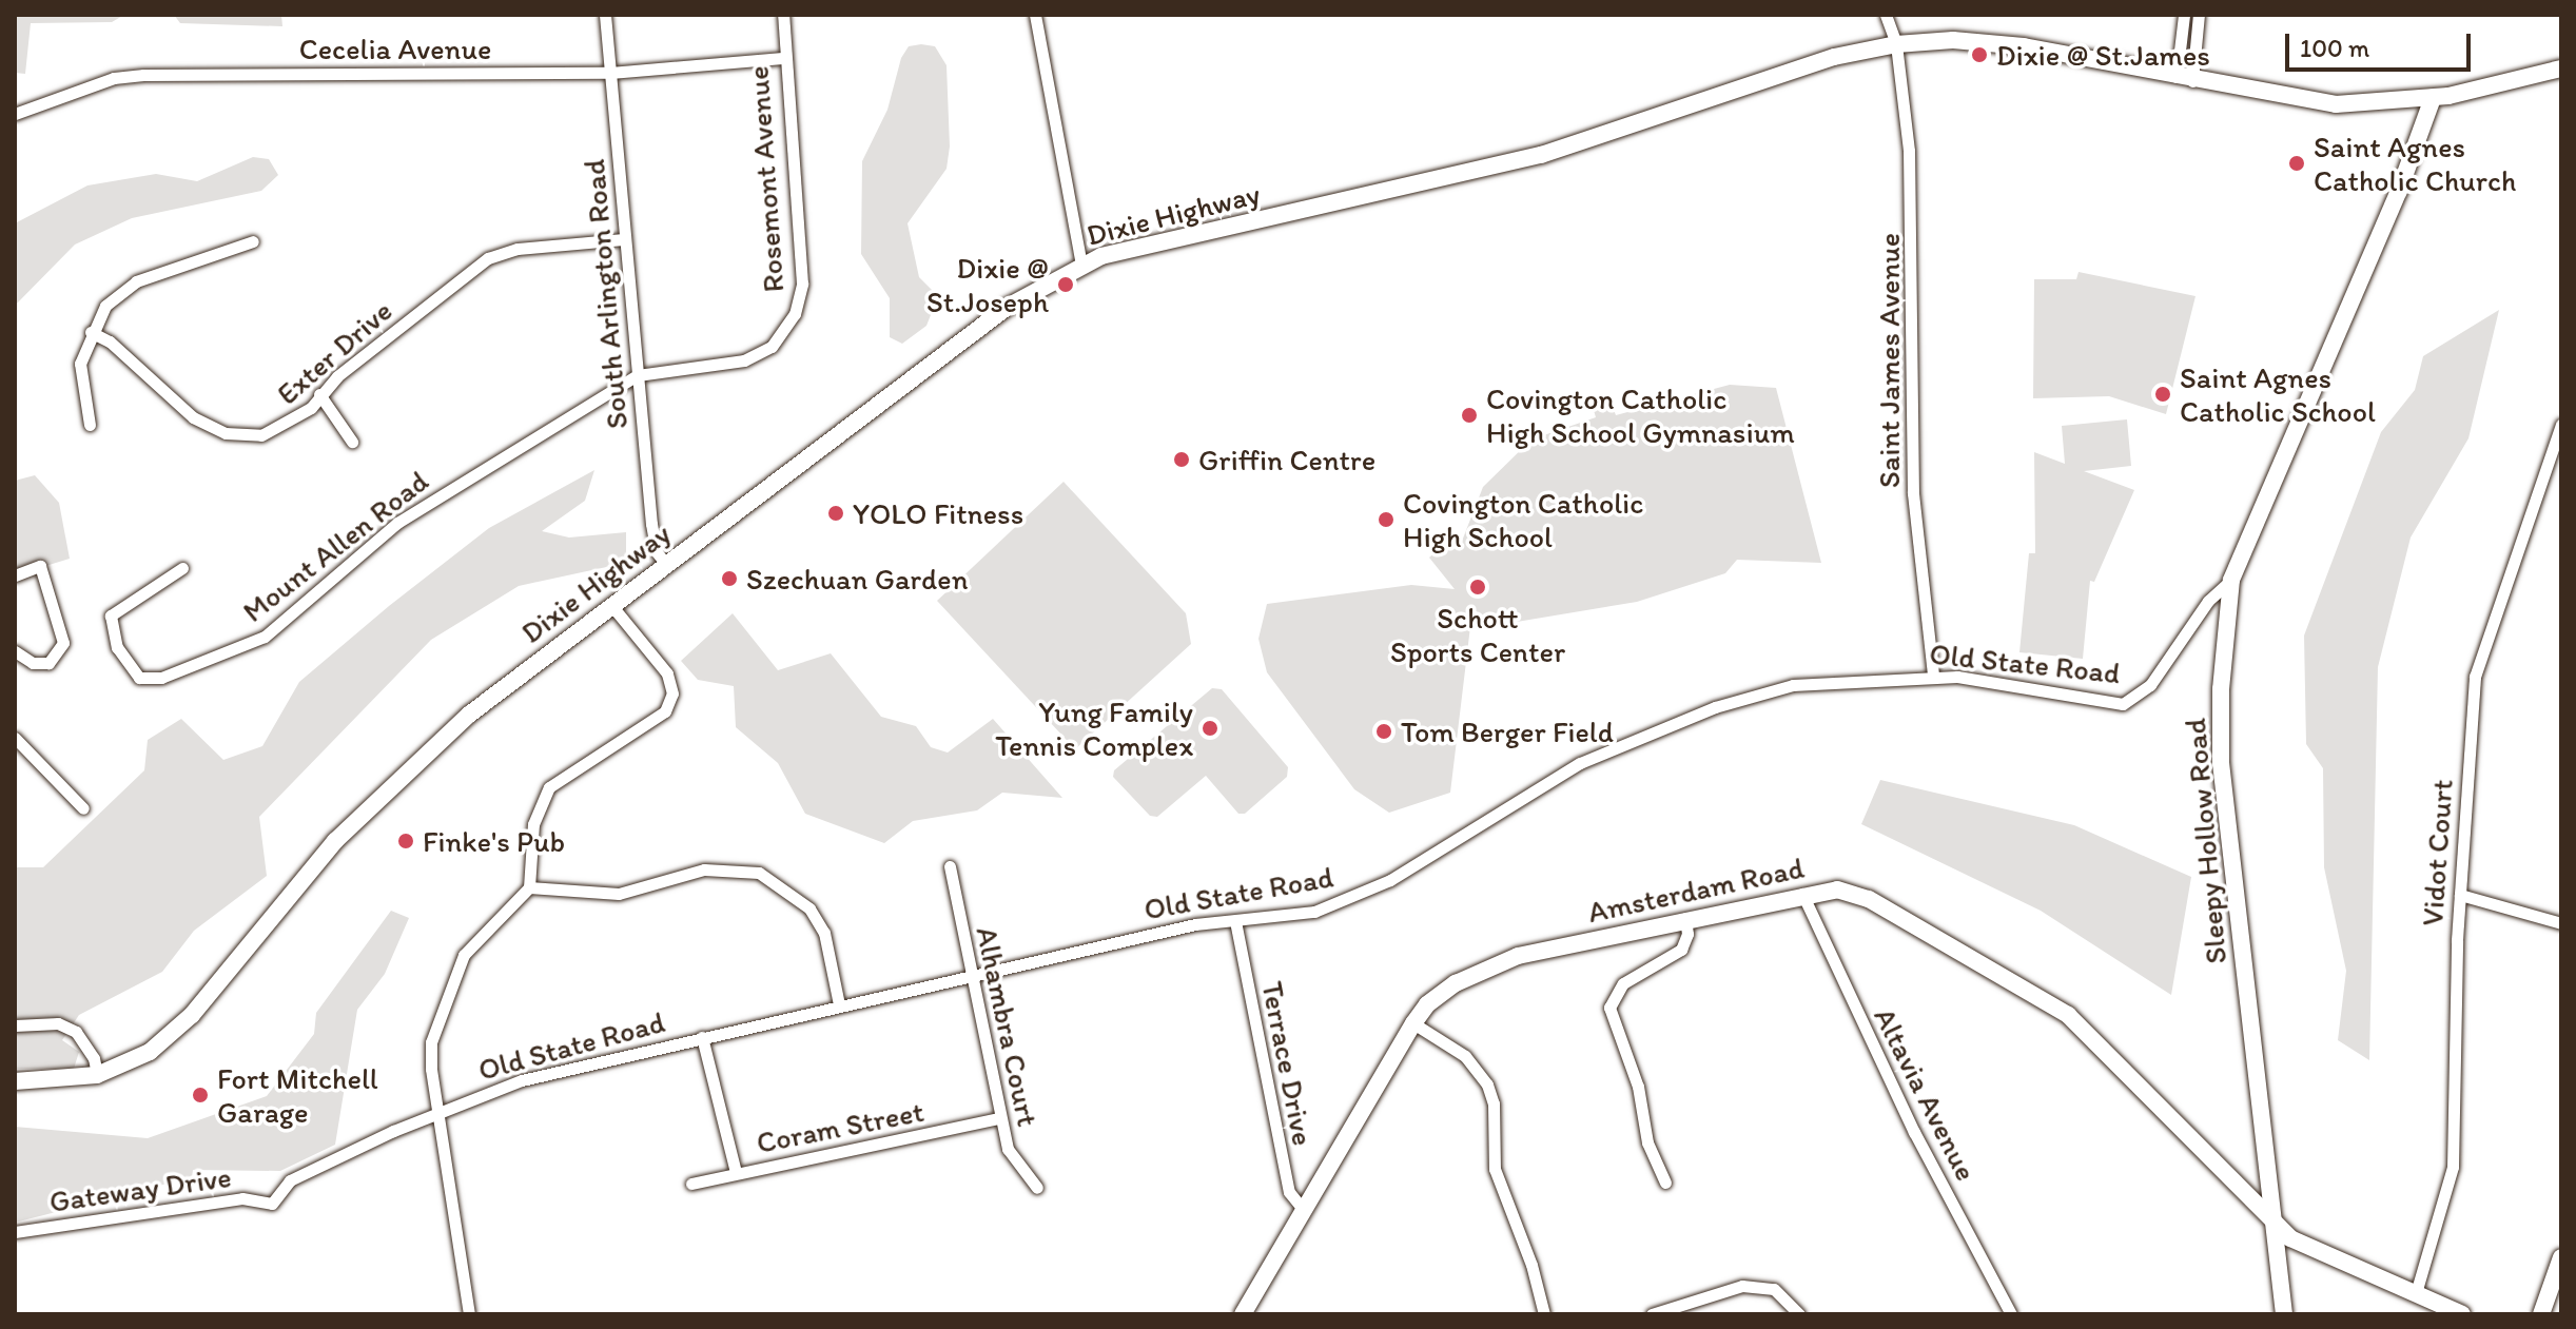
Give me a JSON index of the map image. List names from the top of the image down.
{
  "streets": {
    "main road": ["Dixie Highway", "Sleepy Hollow Road", "Amsterdam Road"],
    "street": [
      "Cecelia Avenue",
      "Rosemont Avenue",
      "South Arlington Road",
      "Exter Drive",
      "Saint James Avenue",
      "Mount Allen Road",
      "Old State Road",
      "Vidot Court",
      "Alhambra Court",
      "Terrace Drive",
      "Altavia Avenue",
      "Coram Street",
      "Gateway Drive"
    ]
  },
  "crossings": [
    ["Cecelia Avenue", "Rosemont Avenue"],
    ["Cecelia Avenue", "South Arlington Road"],
    ["Rosemont Avenue", "South Arlington Road"],
    ["Rosemont Avenue", "Mount Allen Road"],
    ["Dixie Highway", "South Arlington Road"],
    ["Dixie Highway", "Saint James Avenue"],
    ["Dixie Highway", "Sleepy Hollow Road"],
    ["South Arlington Road", "Exter Drive"],
    ["South Arlington Road", "Mount Allen Road"],
    ["Saint James Avenue", "Old State Road"],
    ["Old State Road", "Sleepy Hollow Road"],
    ["Old State Road", "Alhambra Court"],
    ["Old State Road", "Terrace Drive"],
    ["Old State Road", "Gateway Drive"],
    ["Sleepy Hollow Road", "Amsterdam Road"],
    ["Vidot Court", "Amsterdam Road"],
    ["Amsterdam Road", "Terrace Drive"],
    ["Amsterdam Road", "Altavia Avenue"],
    ["Alhambra Court", "Coram Street"]
  ],
  "places": [
    "Dixie @ St.James",
    "Saint Agnes Catholic Church",
    "Dixie @ St.Joseph",
    "Saint Agnes Catholic School",
    "Covington Catholic High School Gymnasium",
    "Griffin Centre",
    "YOLO Fitness",
    "Covington Catholic High School",
    "Szechuan Garden",
    "Schott Sports Center",
    "Yung Family Tennis Complex",
    "Tom Berger Field",
    "Finke's Pub",
    "Fort Mitchell Garage"
  ],
  "scale_bar": "100 m"
}
